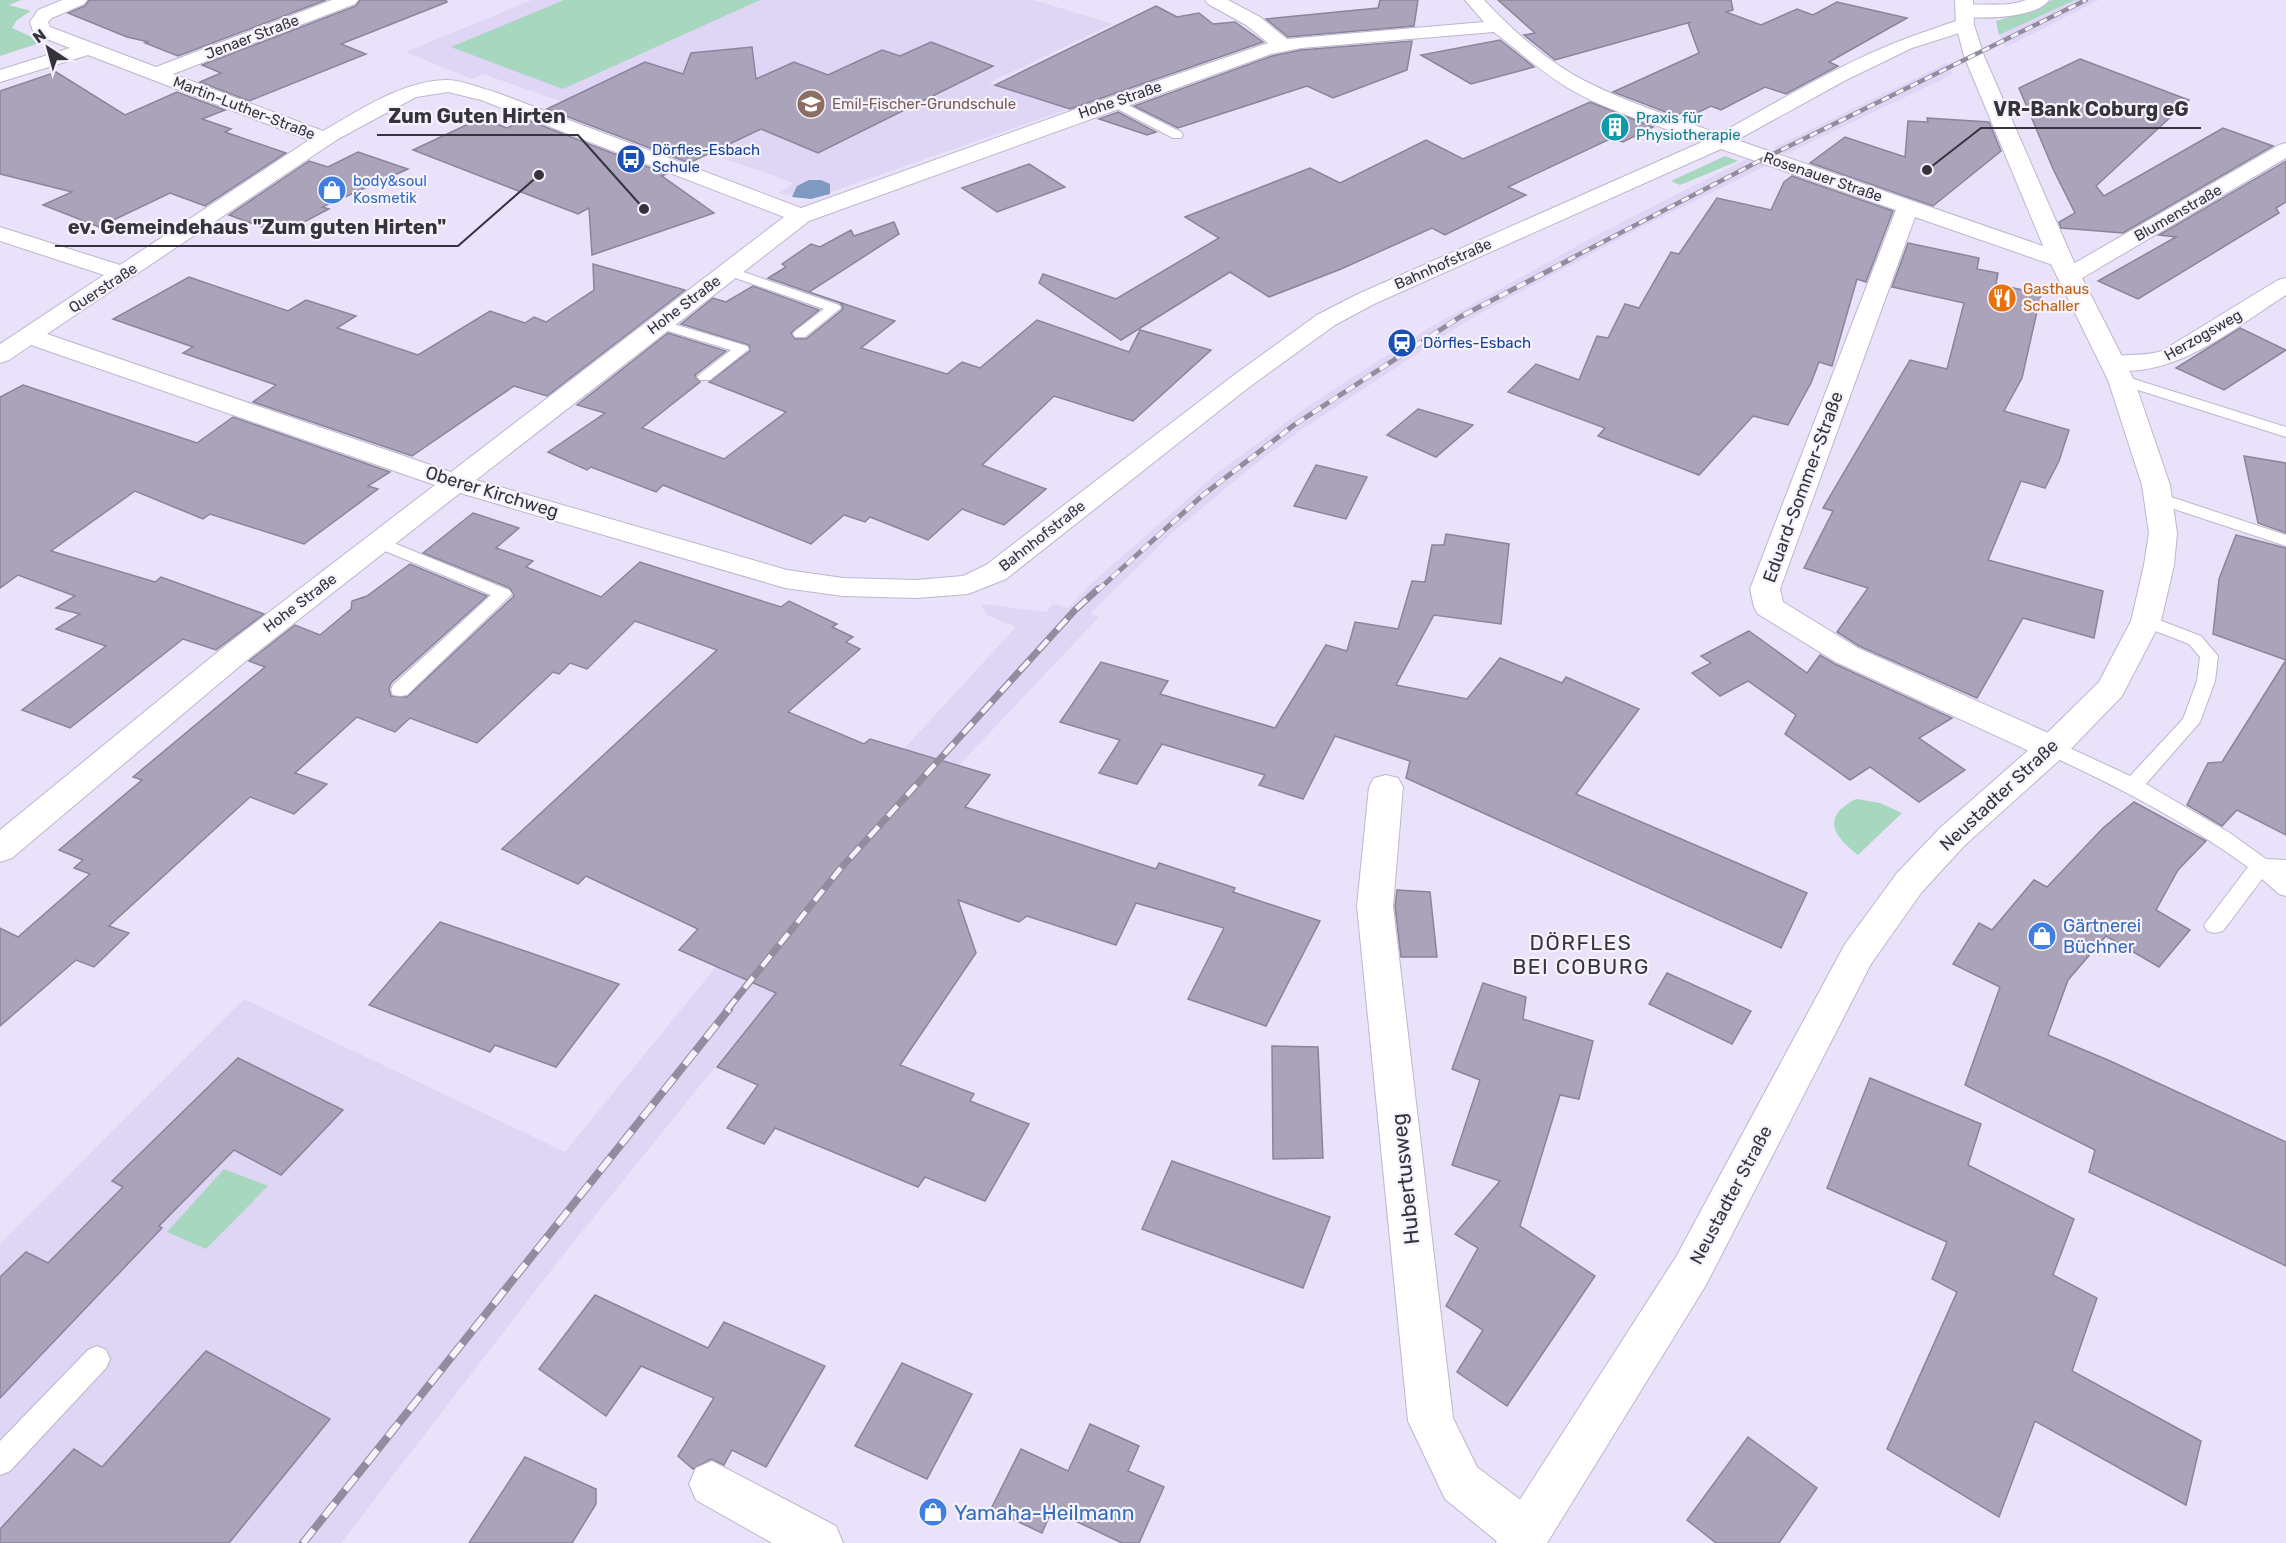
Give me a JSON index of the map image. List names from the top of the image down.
{
  "streets": {
    "street": [
      "Jenaer Straße",
      "Hohe Straße",
      "Martin-Luther-Straße",
      "Rosenauer Straße",
      "Blumenstraße",
      "Bahnhofstraße",
      "Querstraße",
      "Herzogsweg",
      "Eduard-Sommer-Straße",
      "Oberer Kirchweg",
      "Neustadter Straße",
      "Hubertusweg"
    ]
  },
  "crossings": [
    ["Jenaer Straße", "Martin-Luther-Straße"],
    ["Hohe Straße", "Martin-Luther-Straße"],
    ["Hohe Straße", "Rosenauer Straße"],
    ["Hohe Straße", "Oberer Kirchweg"],
    ["Martin-Luther-Straße", "Querstraße"],
    ["Rosenauer Straße", "Blumenstraße"],
    ["Rosenauer Straße", "Bahnhofstraße"],
    ["Rosenauer Straße", "Eduard-Sommer-Straße"],
    ["Rosenauer Straße", "Neustadter Straße"],
    ["Blumenstraße", "Neustadter Straße"],
    ["Bahnhofstraße", "Oberer Kirchweg"],
    ["Bahnhofstraße", "Neustadter Straße"],
    ["Querstraße", "Oberer Kirchweg"],
    ["Herzogsweg", "Neustadter Straße"],
    ["Eduard-Sommer-Straße", "Neustadter Straße"],
    ["Neustadter Straße", "Hubertusweg"]
  ],
  "districts": ["DÖRFLES BEI COBURG"],
  "places": {
    "school or university": ["Emil-Fischer-Grundschule"],
    "building": ["Praxis für Physiotherapie"],
    "bus stop": ["Dörfles-Esbach Schule"],
    "other": ["VR-Bank Coburg eG", "ev. Gemeindehaus \"Zum guten Hirten\"", "Zum Guten Hirten"],
    "shop": ["body&soul Kosmetik", "Gärtnerei Büchner", "Yamaha-Heilmann"],
    "restaurant": ["Gasthaus Schaller"],
    "station": ["Dörfles-Esbach"]
  },
  "north": "top left"
}
